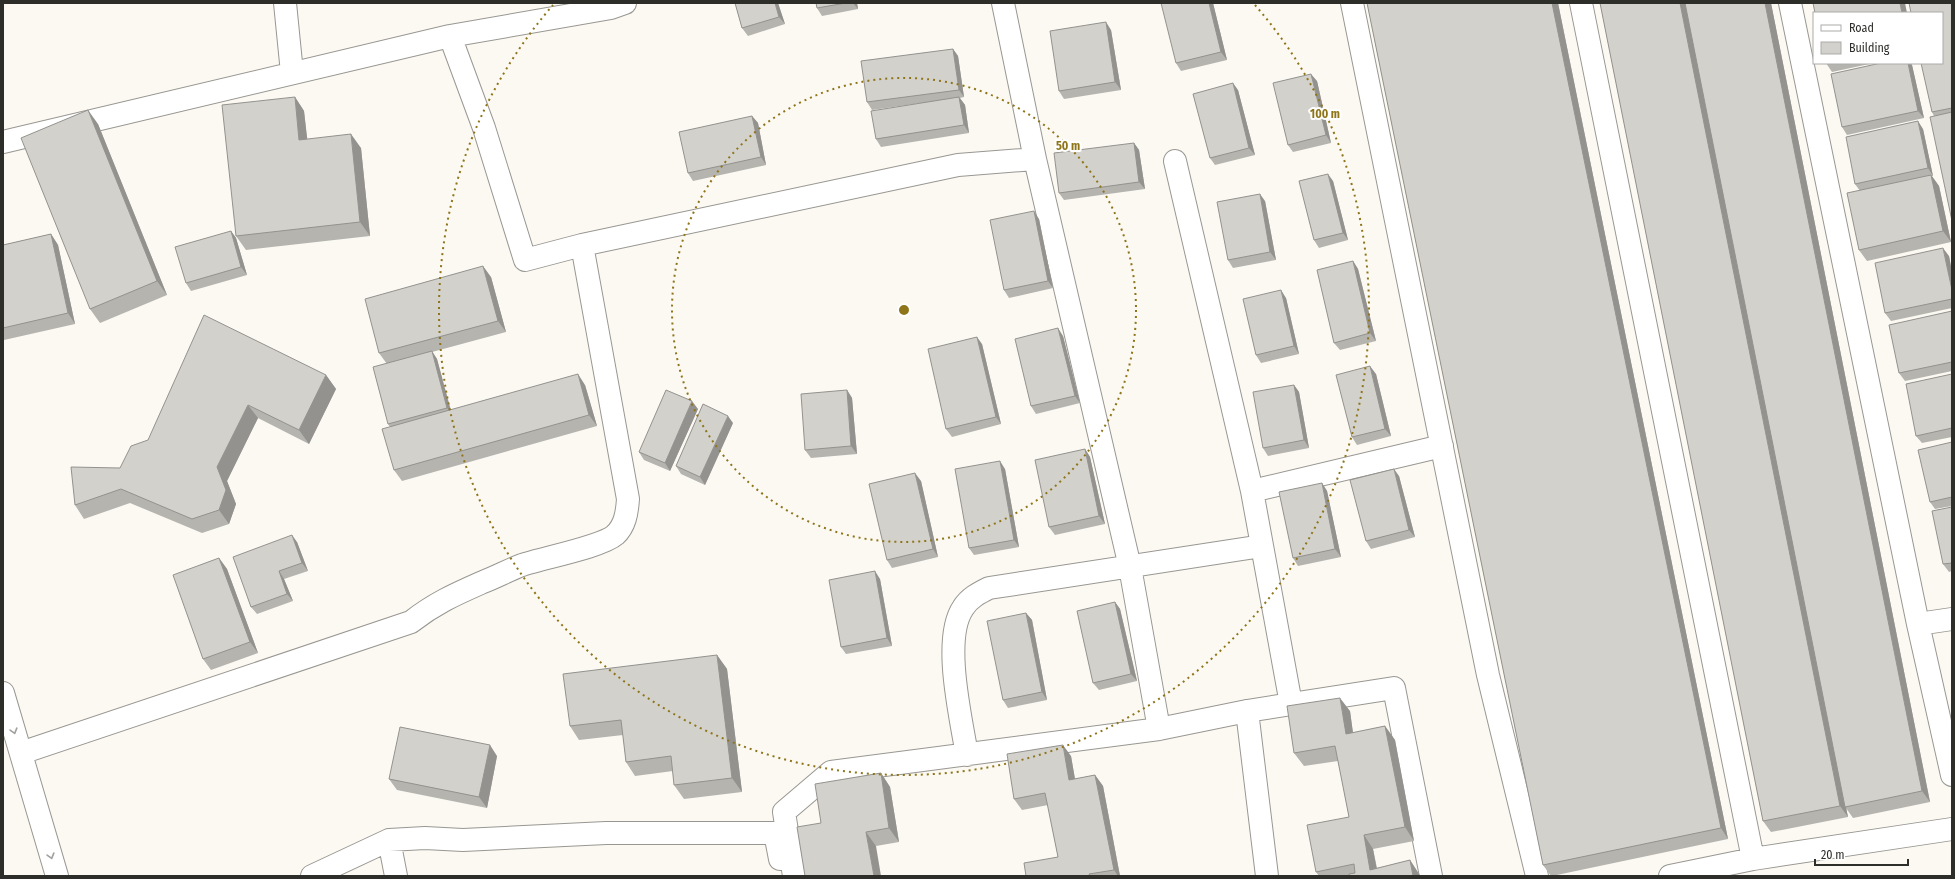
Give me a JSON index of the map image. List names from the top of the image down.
{
  "legend": ["Road", "Building"],
  "scale_bar": "20 m",
  "rings": ["100 m", "50 m"]
}
